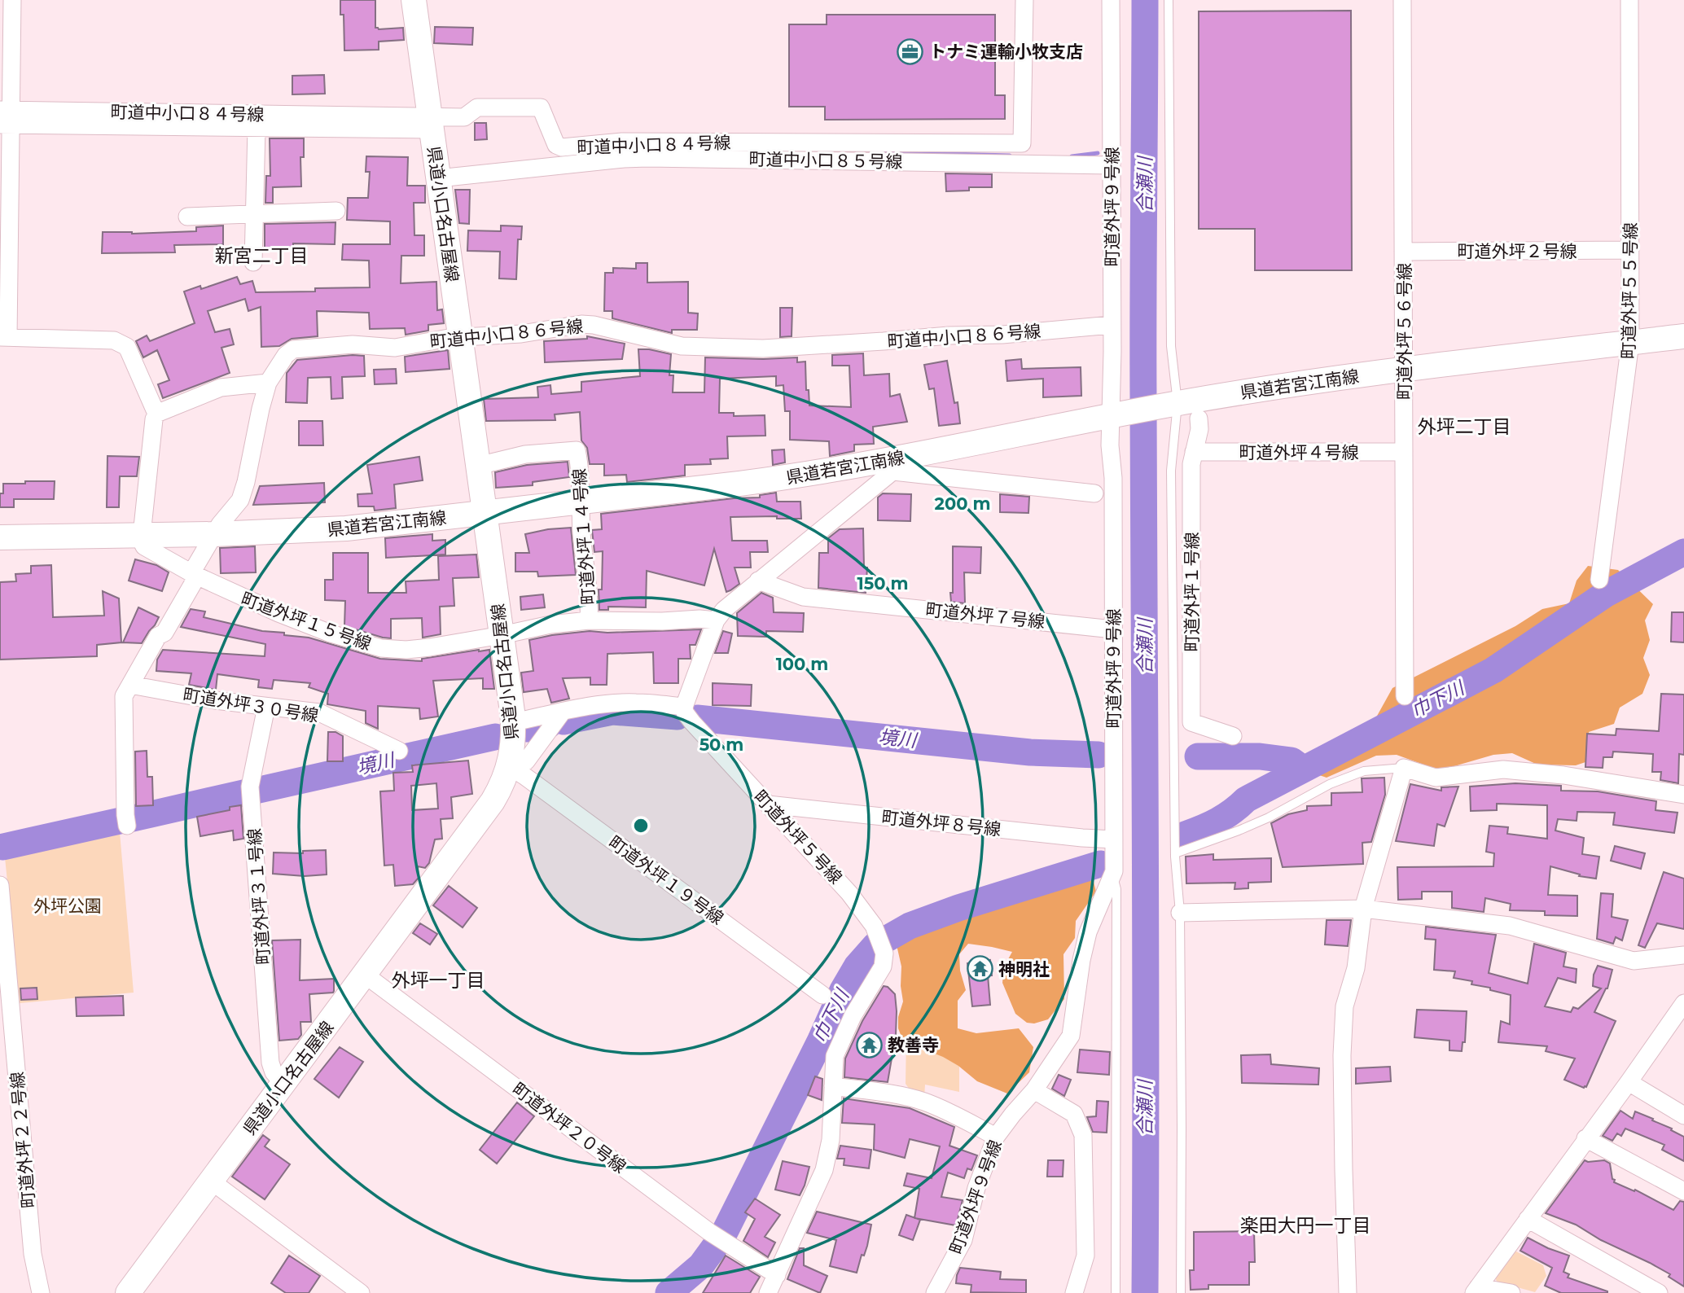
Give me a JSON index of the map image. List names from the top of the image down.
{
  "streets": {
    "main road": ["県道小口名古屋線", "県道若宮江南線"],
    "street": [
      "町道中小口８４号線",
      "町道中小口８５号線",
      "町道外坪９号線",
      "町道外坪２号線",
      "町道外坪５５号線",
      "町道外坪５６号線",
      "町道中小口８６号線",
      "町道外坪４号線",
      "町道外坪１４号線",
      "町道外坪１号線",
      "町道外坪７号線",
      "町道外坪１５号線",
      "町道外坪３０号線",
      "町道外坪８号線",
      "町道外坪５号線",
      "町道外坪１９号線",
      "町道外坪３１号線",
      "町道外坪２０号線",
      "町道外坪２２号線"
    ]
  },
  "crossings": [
    ["町道中小口８４号線", "県道小口名古屋線"],
    ["町道中小口８５号線", "町道外坪９号線"],
    ["町道中小口８５号線", "県道小口名古屋線"],
    ["町道外坪９号線", "町道中小口８６号線"],
    ["町道外坪９号線", "県道若宮江南線"],
    ["町道外坪９号線", "町道外坪７号線"],
    ["町道外坪９号線", "町道外坪８号線"],
    ["県道小口名古屋線", "町道中小口８６号線"],
    ["県道小口名古屋線", "県道若宮江南線"],
    ["県道小口名古屋線", "町道外坪１４号線"],
    ["県道小口名古屋線", "町道外坪１５号線"],
    ["県道小口名古屋線", "町道外坪１９号線"],
    ["県道小口名古屋線", "町道外坪３１号線"],
    ["県道小口名古屋線", "町道外坪２０号線"],
    ["町道外坪２号線", "町道外坪５５号線"],
    ["町道外坪２号線", "町道外坪５６号線"],
    ["町道外坪５５号線", "県道若宮江南線"],
    ["町道外坪５６号線", "県道若宮江南線"],
    ["町道外坪５６号線", "町道外坪４号線"],
    ["県道若宮江南線", "町道外坪１４号線"],
    ["県道若宮江南線", "町道外坪１５号線"],
    ["町道外坪４号線", "町道外坪１号線"],
    ["町道外坪１４号線", "町道外坪１５号線"],
    ["町道外坪３０号線", "町道外坪３１号線"],
    ["町道外坪８号線", "町道外坪５号線"],
    ["町道外坪５号線", "町道外坪２０号線"]
  ],
  "districts": [
    "新宮二丁目",
    "外坪二丁目",
    "外坪一丁目",
    "楽田大円一丁目"
  ],
  "water": ["合瀬川", "巾下川", "境川"],
  "parks": ["外坪公園"],
  "places": {
    "office": ["トナミ運輸小牧支店"],
    "temple": ["神明社", "教善寺"]
  },
  "rings": [
    "200 m",
    "150 m",
    "100 m",
    "50 m"
  ]
}
